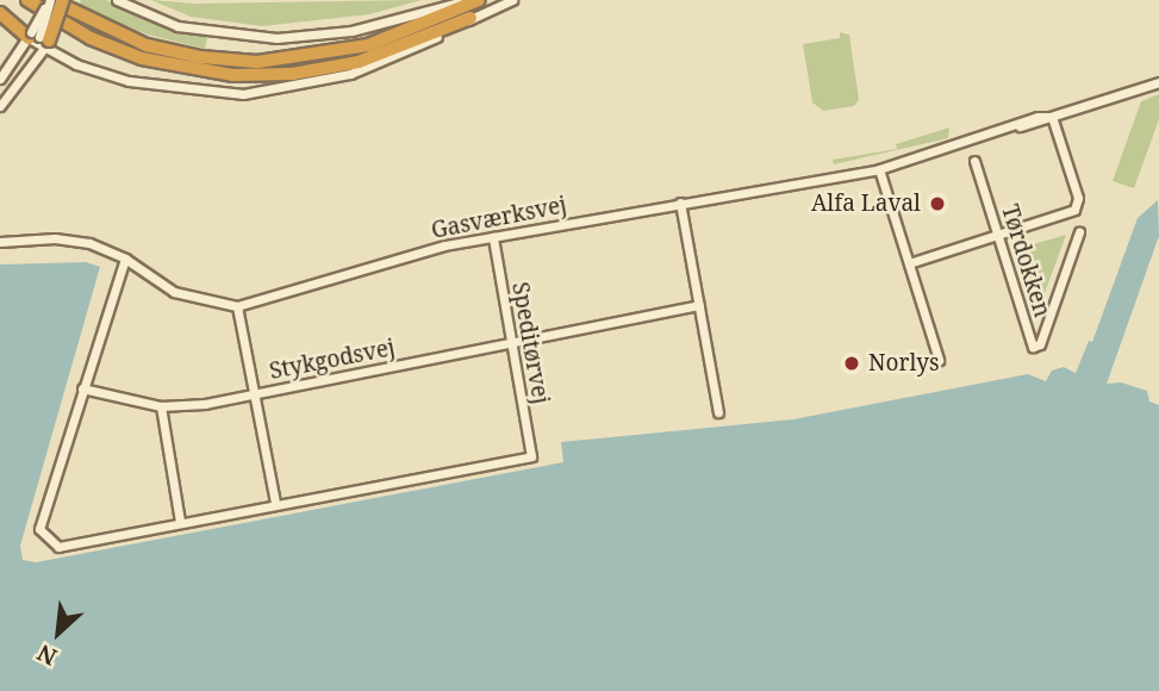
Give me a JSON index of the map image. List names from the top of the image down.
{
  "streets": {
    "street": [
      "Gasværksvej",
      "Tørdokken",
      "Speditørvej",
      "Stykgodsvej"
    ]
  },
  "crossings": [
    ["Gasværksvej", "Speditørvej"],
    ["Speditørvej", "Stykgodsvej"]
  ],
  "places": ["Alfa Laval", "Norlys"],
  "north": "bottom left"
}
